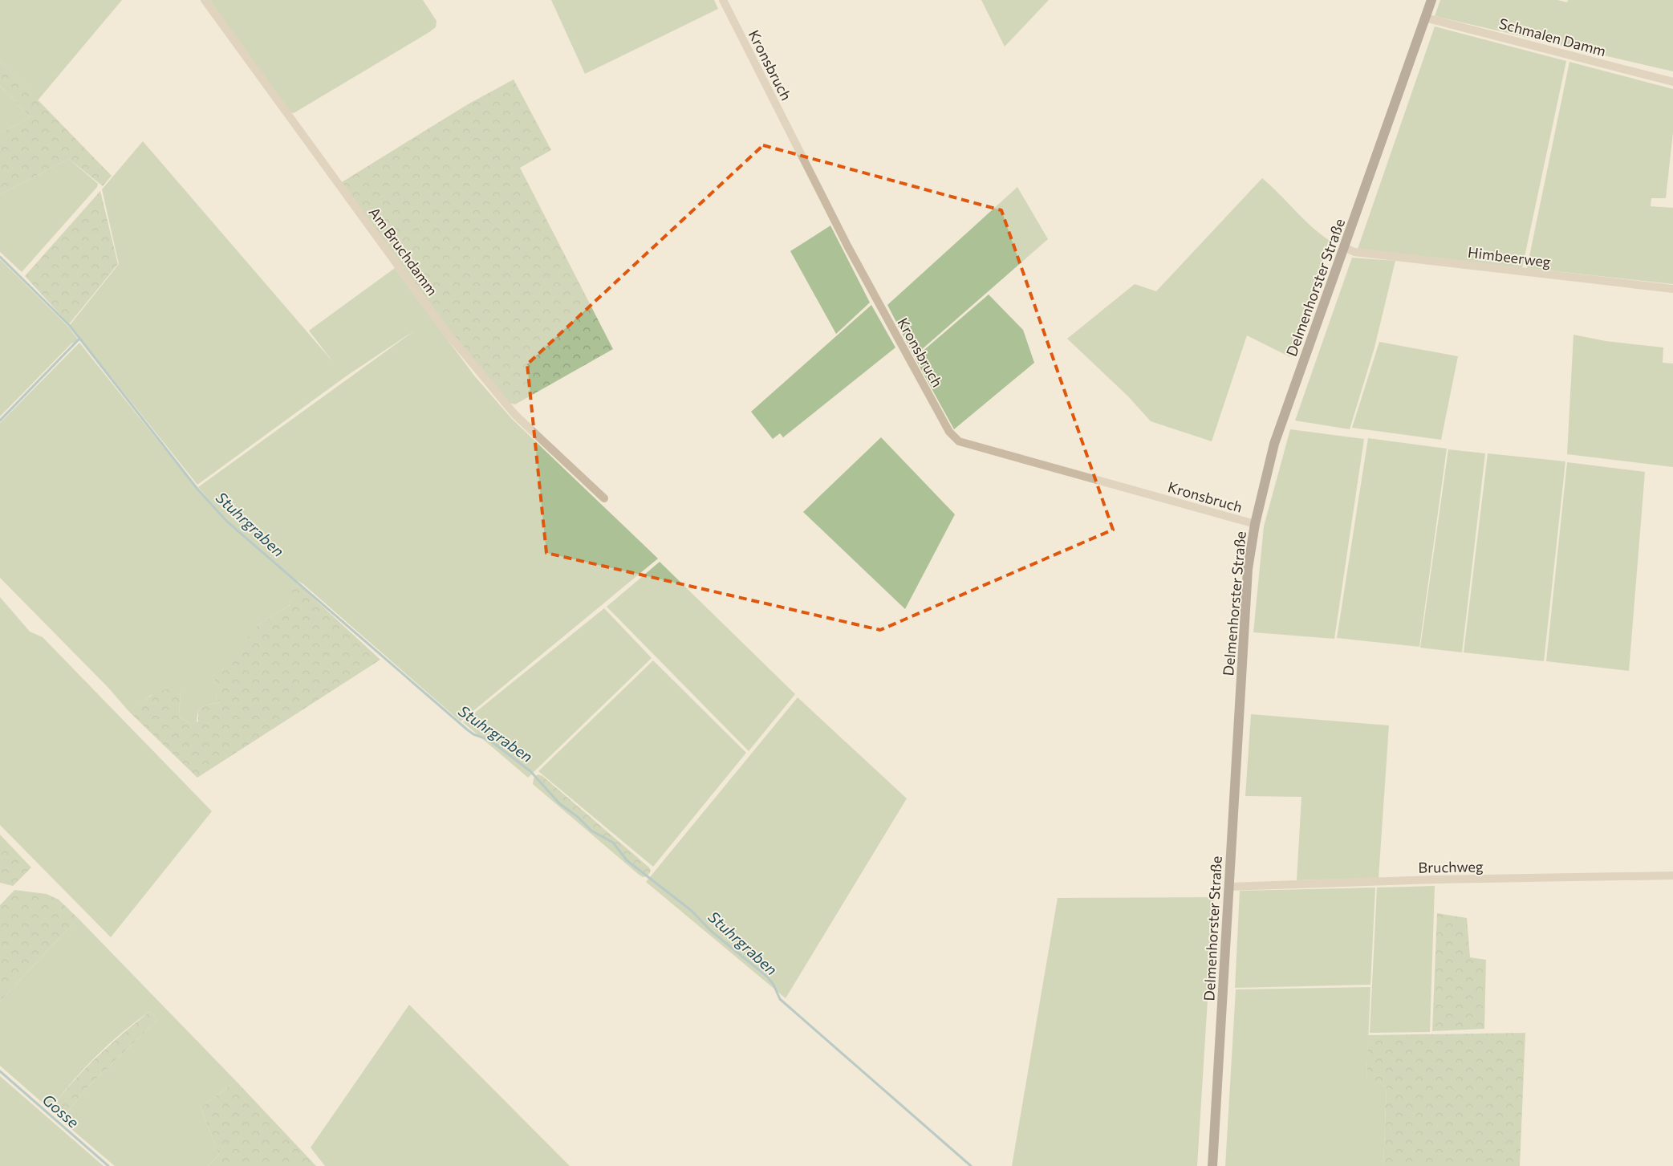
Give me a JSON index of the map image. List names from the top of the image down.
{
  "streets": {
    "main road": ["Delmenhorster Straße"],
    "street": [
      "Schmalen Damm",
      "Kronsbruch",
      "Am Bruchdamm",
      "Himbeerweg",
      "Bruchweg"
    ]
  },
  "crossings": [
    ["Schmalen Damm", "Delmenhorster Straße"],
    ["Kronsbruch", "Delmenhorster Straße"],
    ["Himbeerweg", "Delmenhorster Straße"],
    ["Delmenhorster Straße", "Bruchweg"]
  ],
  "water": ["Stuhrgraben", "Gosse"]
}
